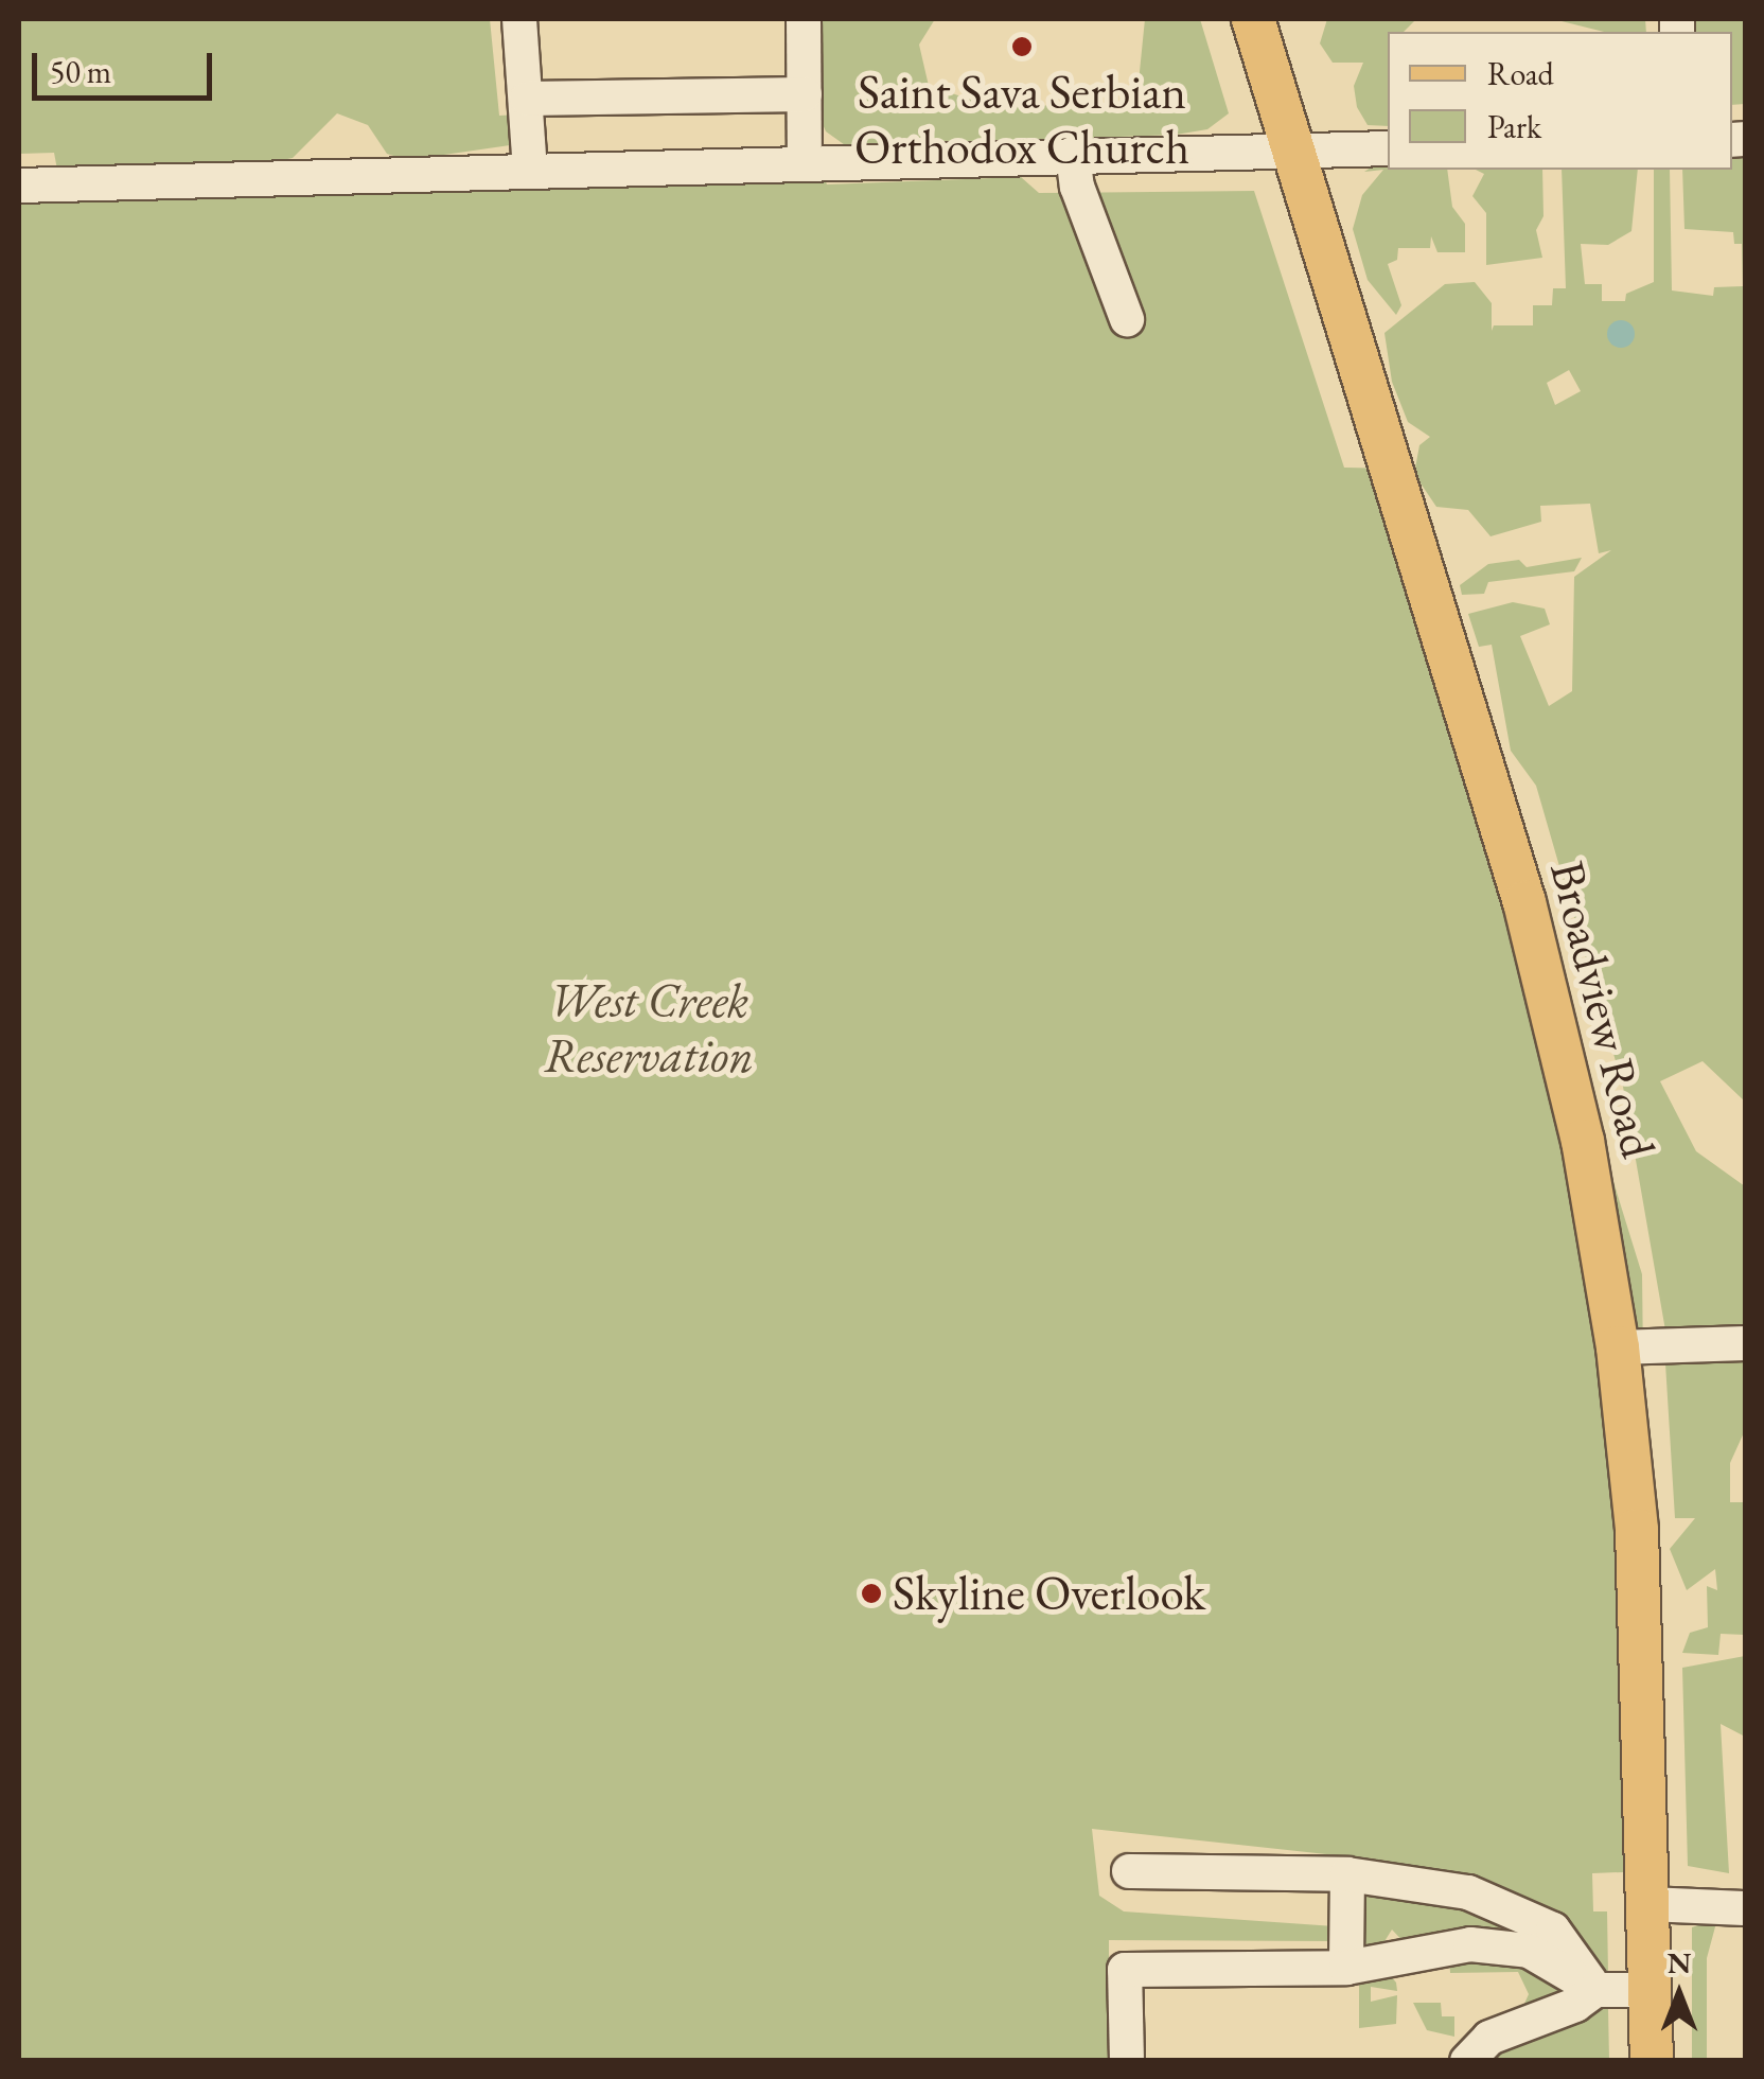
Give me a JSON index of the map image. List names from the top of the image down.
{
  "streets": {
    "main road": ["Broadview Road"]
  },
  "parks": ["West Creek Reservation"],
  "places": ["Saint Sava Serbian Orthodox Church", "Skyline Overlook"],
  "legend": ["Road", "Park"],
  "scale_bar": "50 m",
  "north": "top"
}
